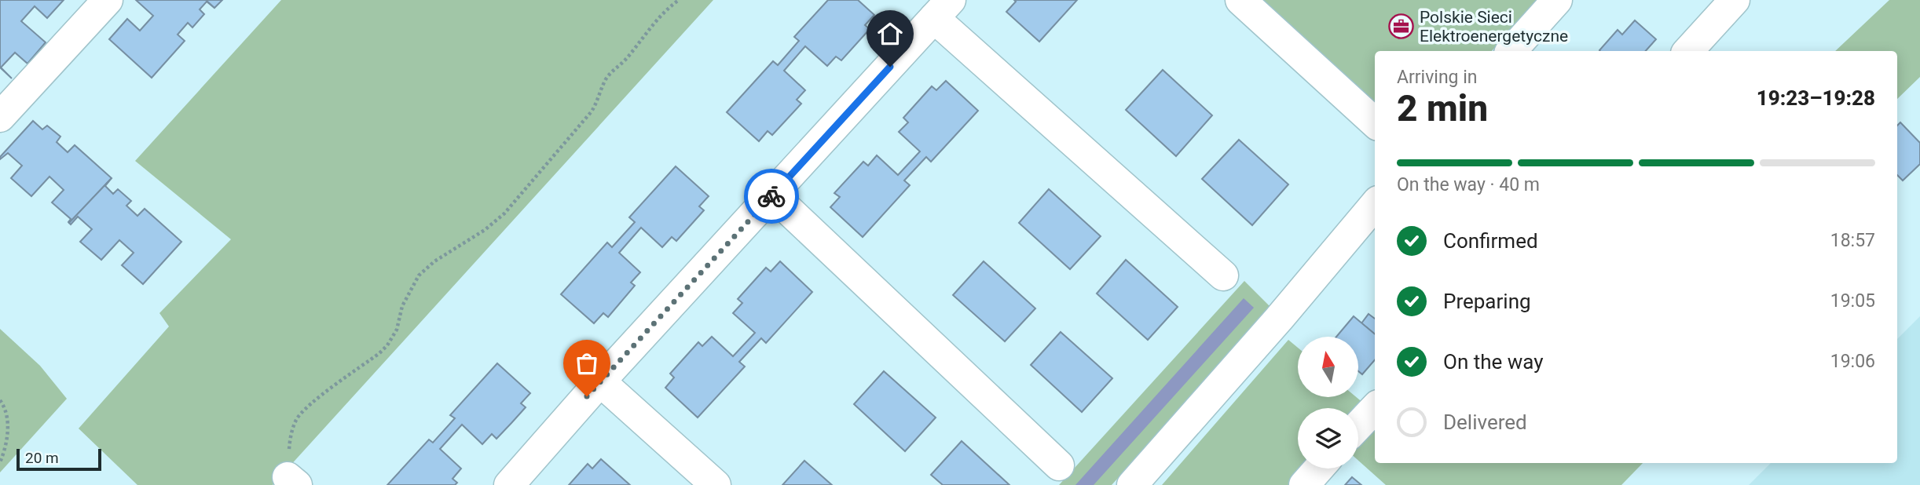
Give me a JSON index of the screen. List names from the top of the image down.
{
  "places": {
    "office": ["Polskie Sieci Elektroenergetyczne"]
  },
  "scale_bar": "20 m",
  "north": "top",
  "page": {
    "heading": ["2 min", "Arriving in", "19:23–19:28"],
    "bar": "On the way · 40 m",
    "list": [
      ["Confirmed", "18:57"],
      ["Preparing", "19:05"],
      ["On the way", "19:06"],
      "Delivered"
    ],
    "scale": "20 m"
  }
}
